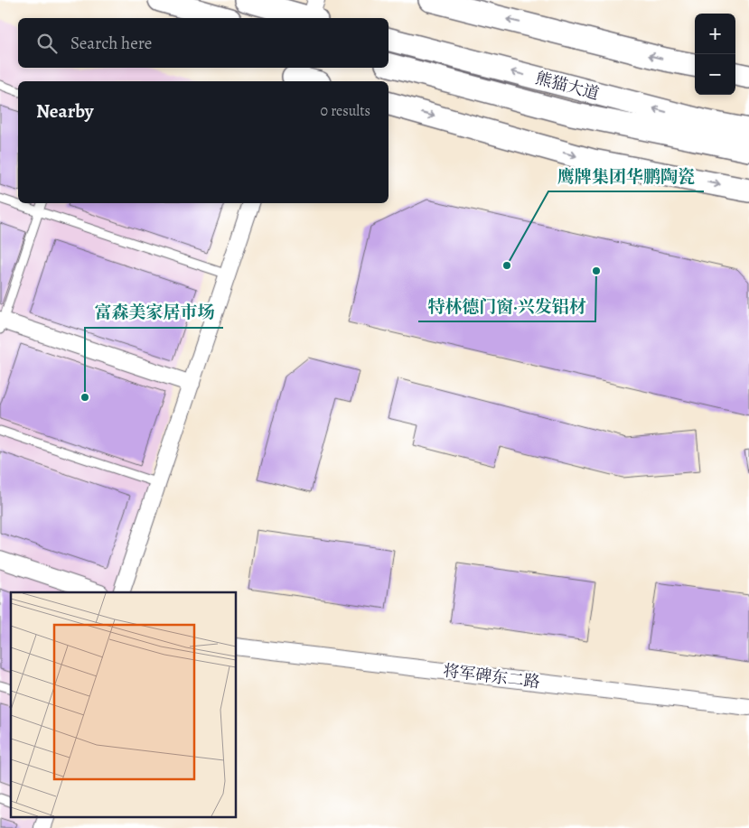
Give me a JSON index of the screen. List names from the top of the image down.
{
  "streets": {
    "main road": ["熊猫大道"],
    "street": ["将军碑东二路"]
  },
  "places": ["鹰牌集团华鹏陶瓷", "特林德门窗·兴发铝材", "富森美家居市场"],
  "page": {
    "map_buttons": ["+", "−"],
    "search": "Search here",
    "heading": ["Nearby", "0 results"]
  }
}
